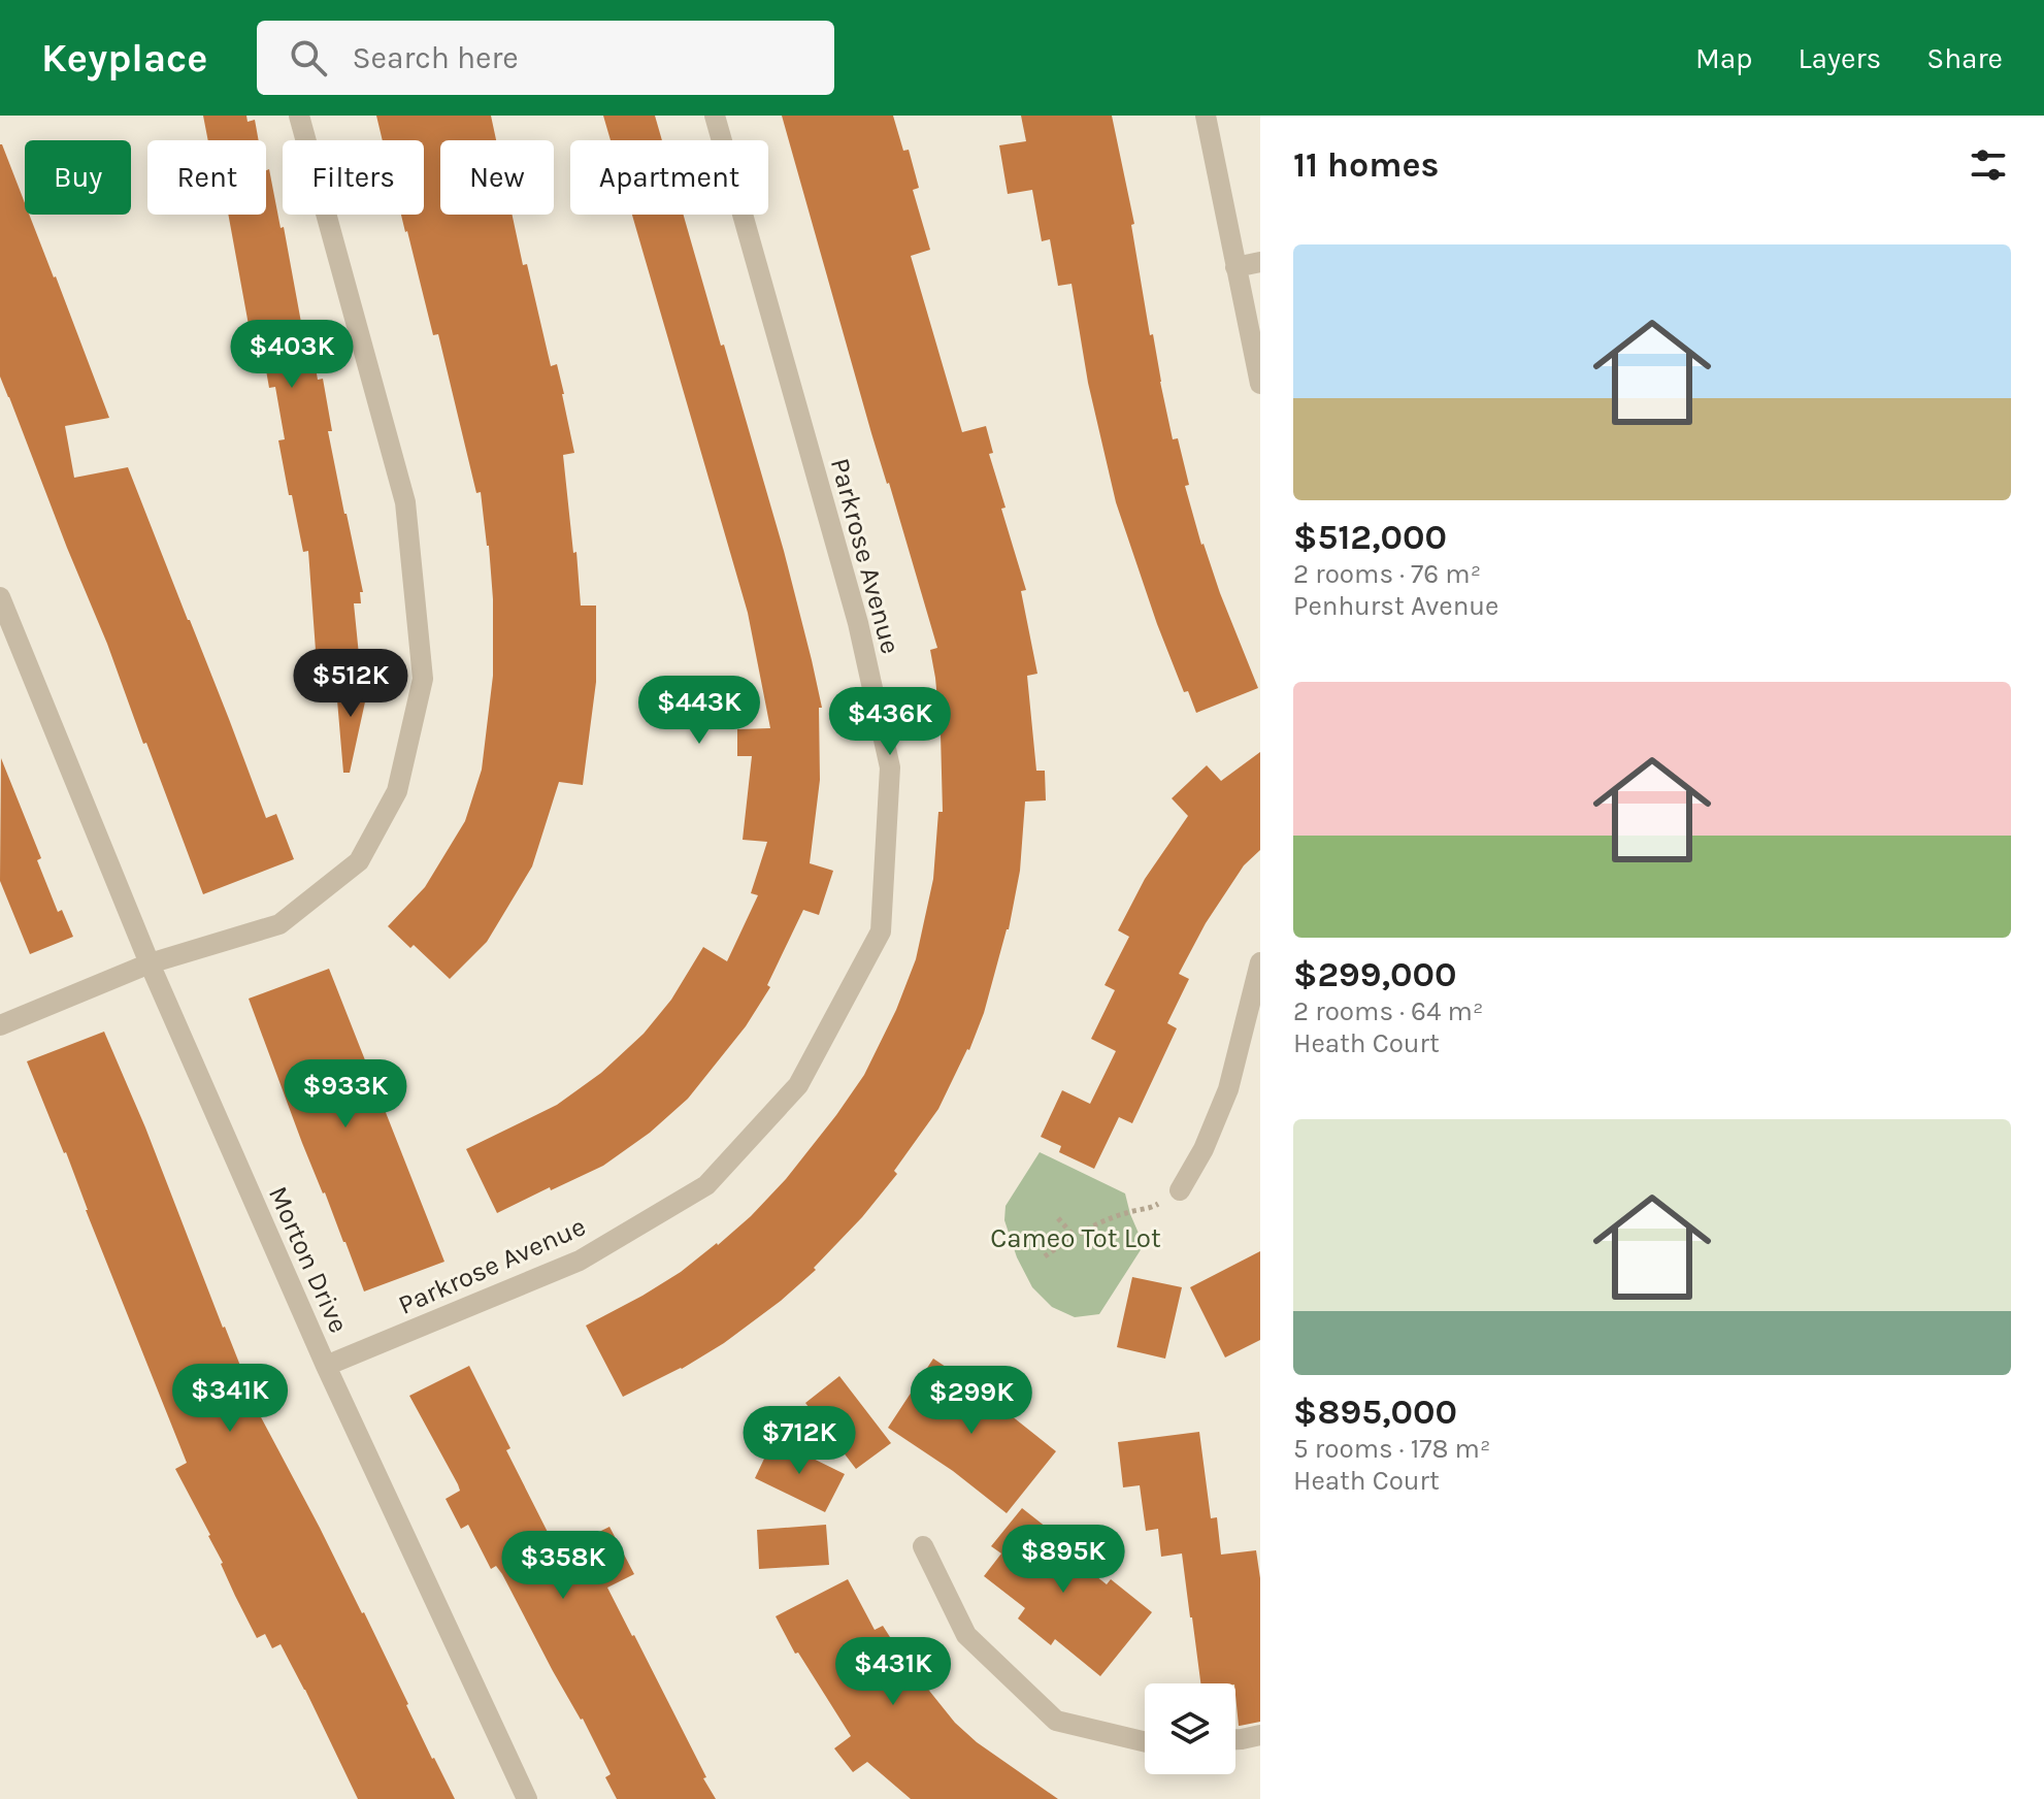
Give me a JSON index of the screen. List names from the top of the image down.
{
  "streets": {
    "street": ["Parkrose Avenue", "Morton Drive"]
  },
  "crossings": [
    ["Parkrose Avenue", "Morton Drive"]
  ],
  "parks": ["Cameo Tot Lot"],
  "page": {
    "header": "Keyplace",
    "search": "Search here",
    "nav": ["Map", "Layers", "Share"],
    "heading": "11 homes",
    "chip": [
      "Buy",
      "Rent",
      "Filters",
      "New",
      "Apartment"
    ],
    "list": [
      {
        "name": "$512,000",
        "note": "2 rooms · 76 m² · Penhurst Avenue"
      },
      {
        "name": "$299,000",
        "note": "2 rooms · 64 m² · Heath Court"
      },
      {
        "name": "$895,000",
        "note": "5 rooms · 178 m² · Heath Court"
      }
    ],
    "price": [
      "$403K",
      "$512K",
      "$443K",
      "$436K",
      "$933K",
      "$341K",
      "$299K",
      "$712K",
      "$895K",
      "$358K",
      "$431K"
    ]
  }
}
